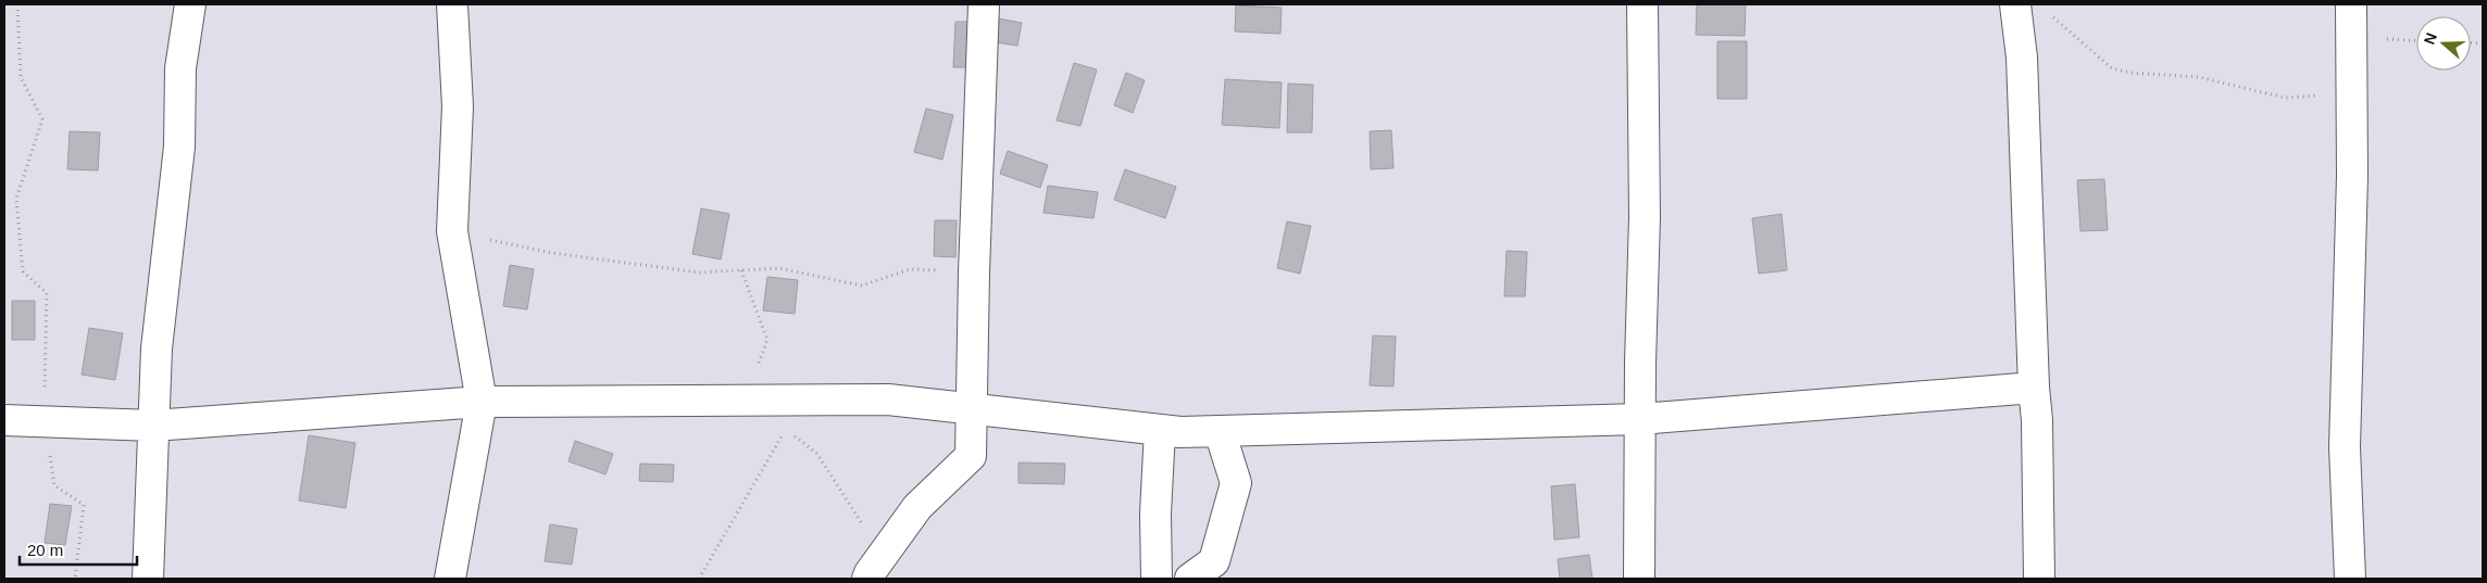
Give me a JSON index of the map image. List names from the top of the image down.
{
  "scale_bar": "20 m",
  "north": "left"
}
